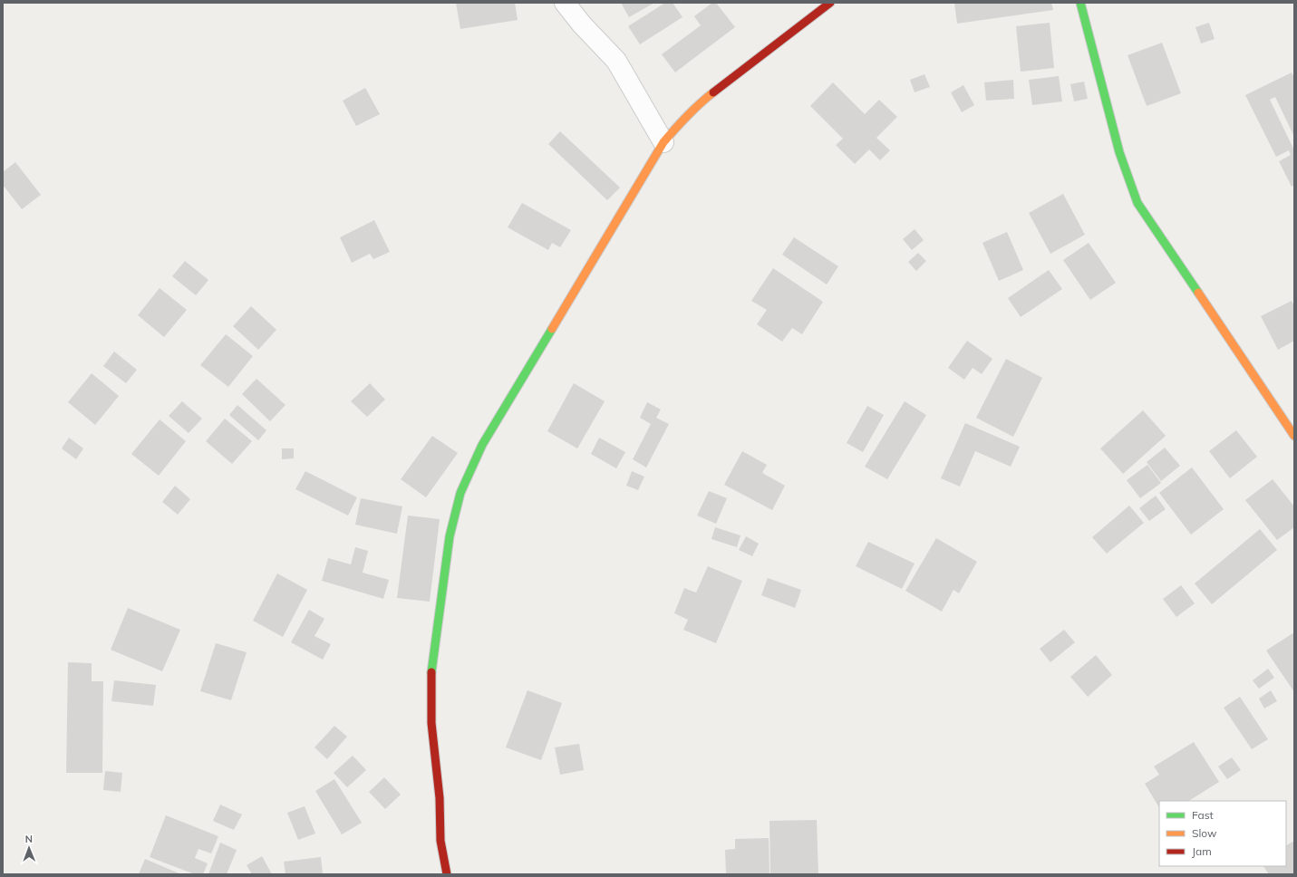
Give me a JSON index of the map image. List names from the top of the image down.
{
  "legend": ["Fast", "Slow", "Jam"],
  "north": "top"
}
